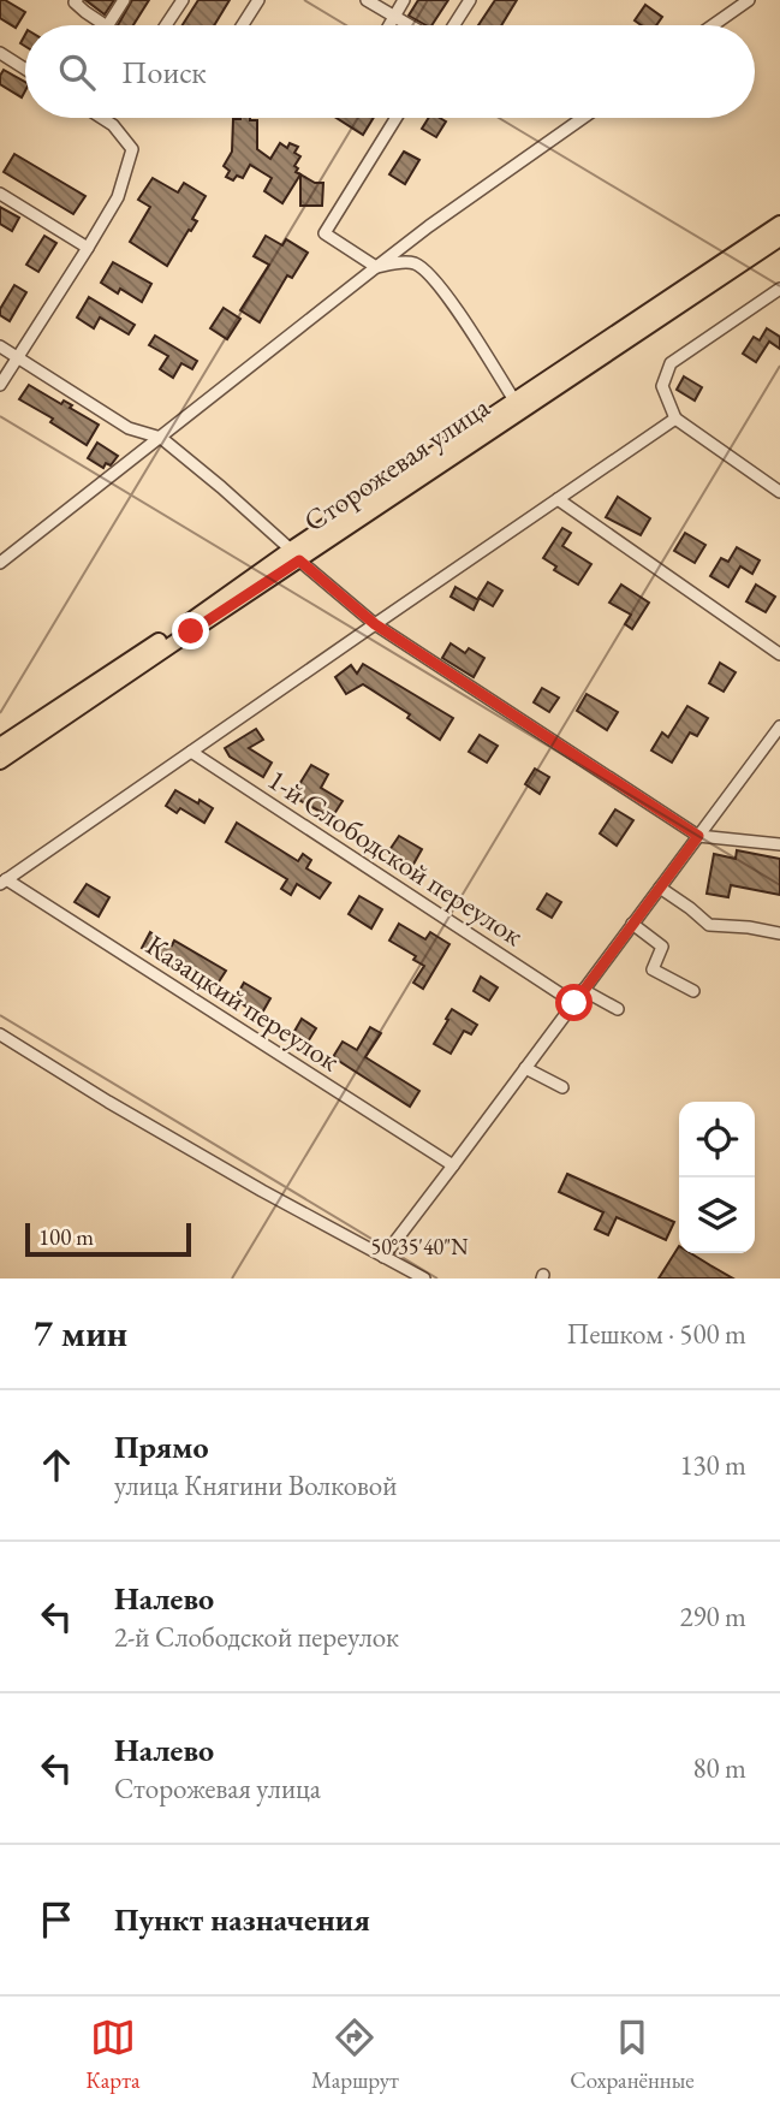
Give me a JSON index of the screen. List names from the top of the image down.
{
  "streets": {
    "main road": ["Сторожевая улица"],
    "street": ["1-й Слободской переулок", "Казацкий переулок"]
  },
  "scale_bar": "100 m",
  "page": {
    "search": "Поиск",
    "scale": "100 m",
    "heading": ["7 мин", "Пешком · 500 m"],
    "list": [
      ["Прямо", "улица Княгини Волковой", "130 m"],
      ["Налево", "2-й Слободской переулок", "290 m"],
      ["Налево", "Сторожевая улица", "80 m"],
      "Пункт назначения"
    ],
    "nav": ["Карта", "Маршрут", "Сохранённые"]
  },
  "coordinates": ["50°35'40\"N"]
}
